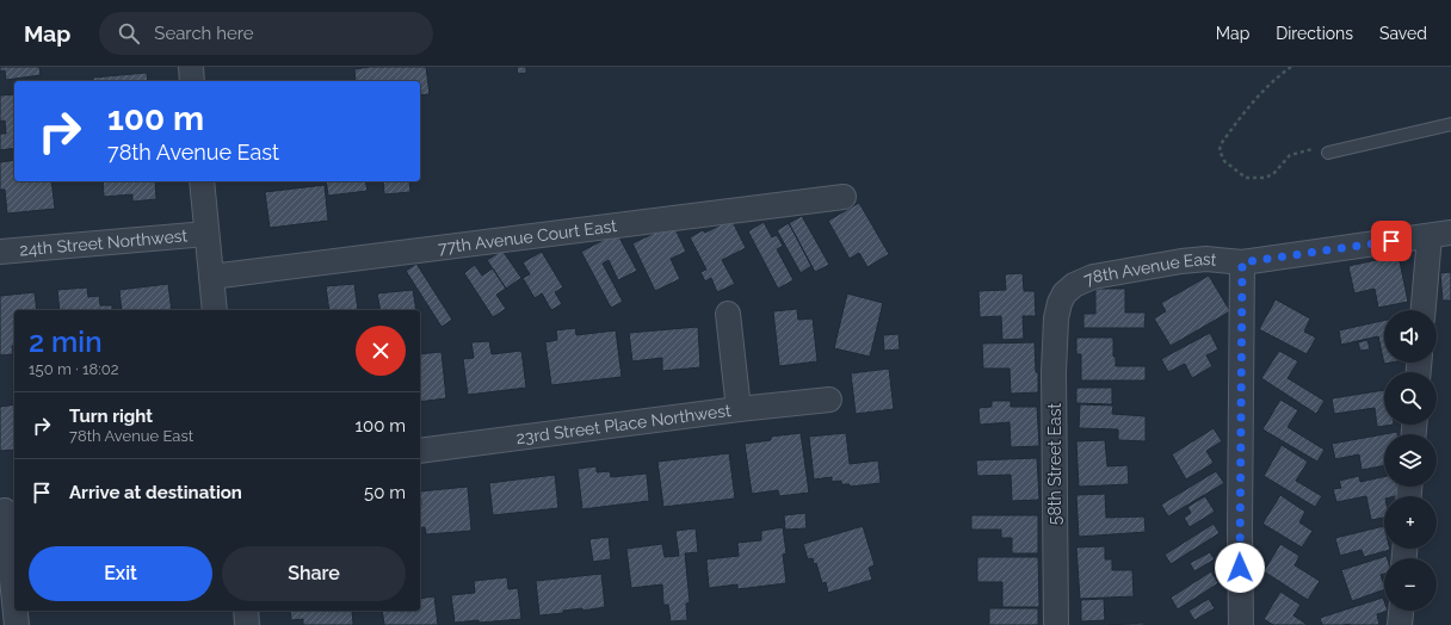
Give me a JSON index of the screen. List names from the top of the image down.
{
  "streets": {
    "street": [
      "77th Avenue Court East",
      "24th Street Northwest",
      "78th Avenue East",
      "23rd Street Place Northwest",
      "58th Street East"
    ]
  },
  "crossings": [
    ["78th Avenue East", "58th Street East"]
  ],
  "page": {
    "header": "Map",
    "search": "Search here",
    "nav": ["Map", "Directions", "Saved"],
    "turn": ["100 m", "78th Avenue East"],
    "map_buttons": ["+", "−"],
    "heading": ["2 min", "150 m · 18:02"],
    "list": [
      {
        "name": "Turn right",
        "note": "78th Avenue East",
        "value": "100 m"
      },
      {
        "name": "Arrive at destination",
        "value": "50 m"
      }
    ],
    "buttons": ["Exit", "Share"]
  }
}
